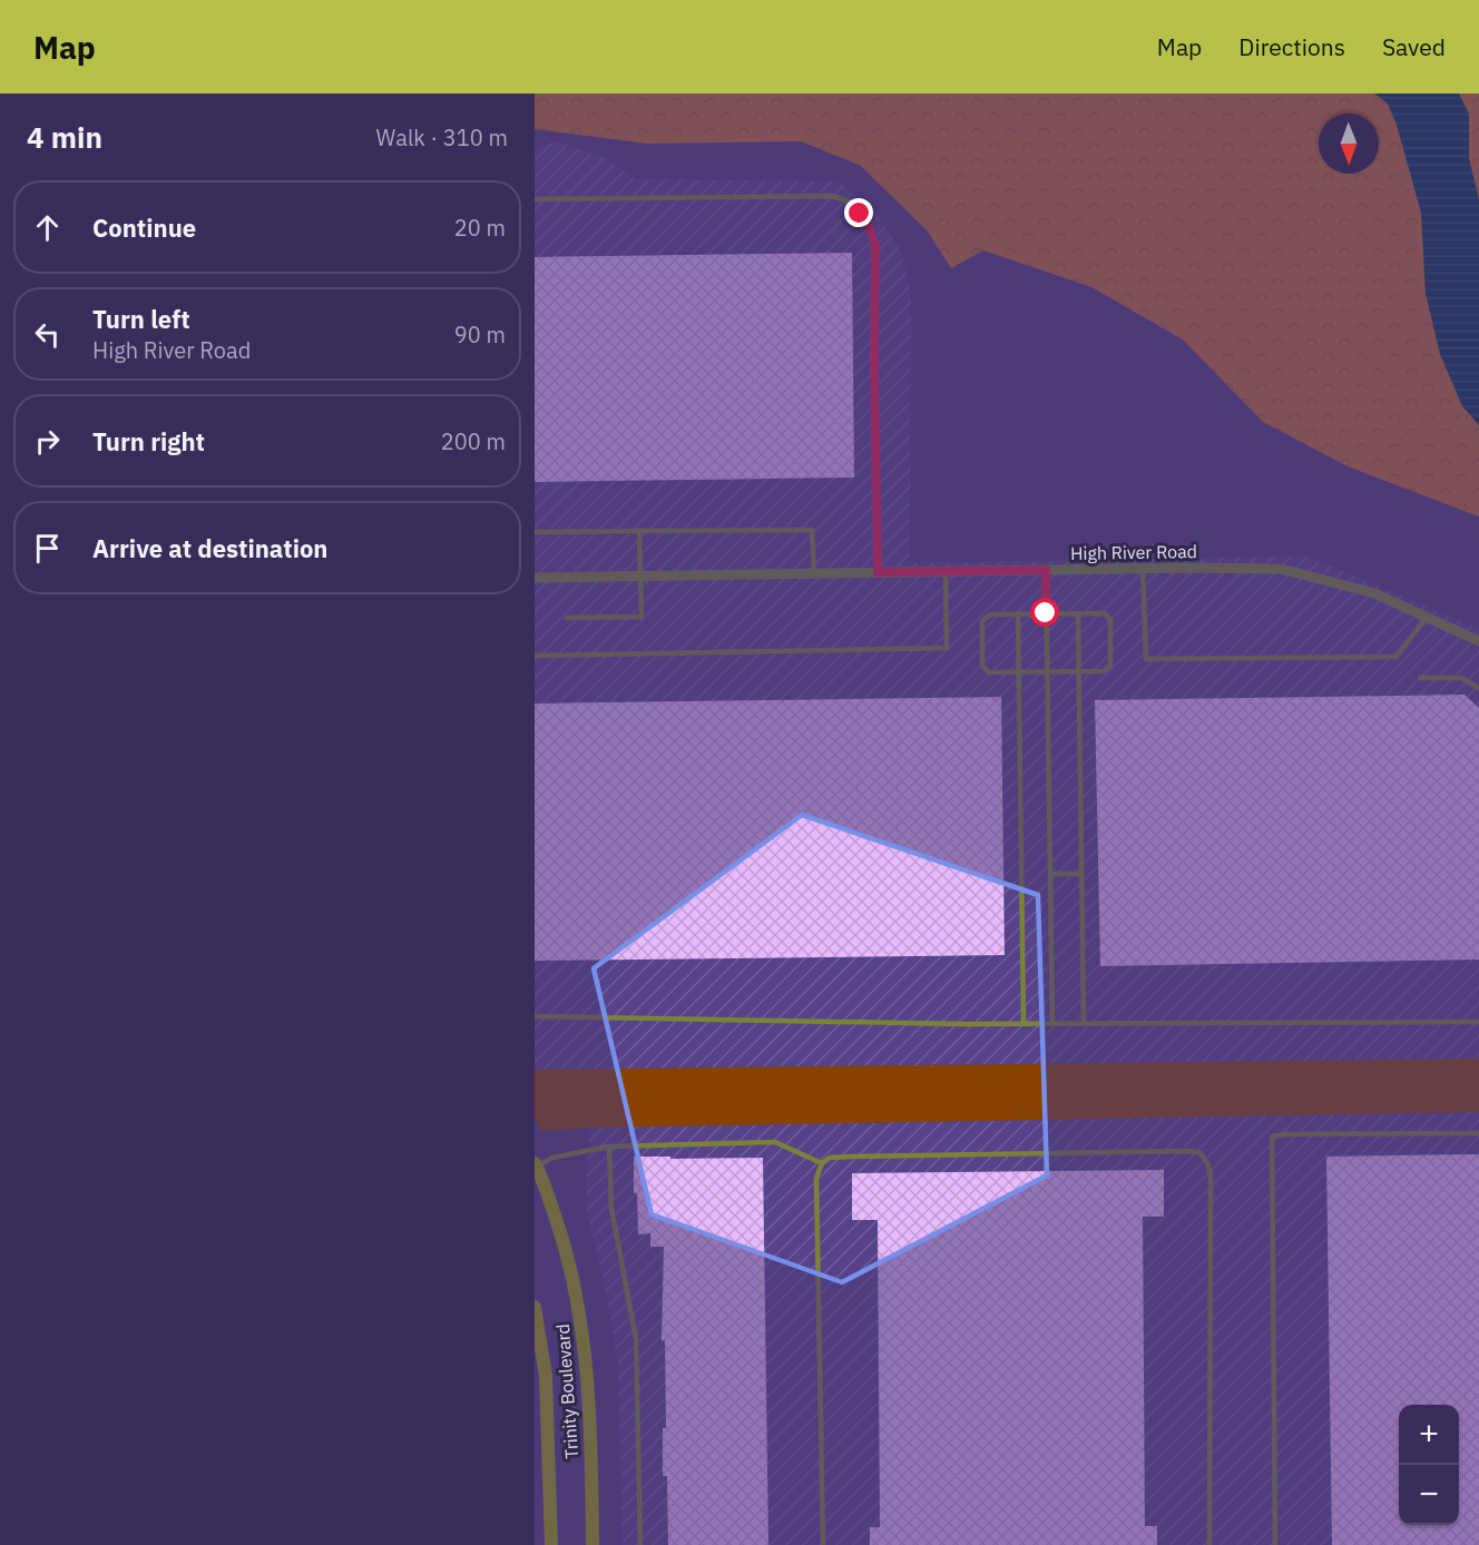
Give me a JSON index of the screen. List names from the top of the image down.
{
  "streets": {
    "main road": ["Trinity Boulevard"],
    "street": ["High River Road"]
  },
  "north": "bottom",
  "page": {
    "header": "Map",
    "nav": ["Map", "Directions", "Saved"],
    "heading": ["4 min", "Walk · 310 m"],
    "list": [
      ["Continue", "20 m"],
      ["Turn left", "High River Road", "90 m"],
      ["Turn right", "200 m"],
      "Arrive at destination"
    ],
    "map_buttons": ["+", "−"]
  }
}
